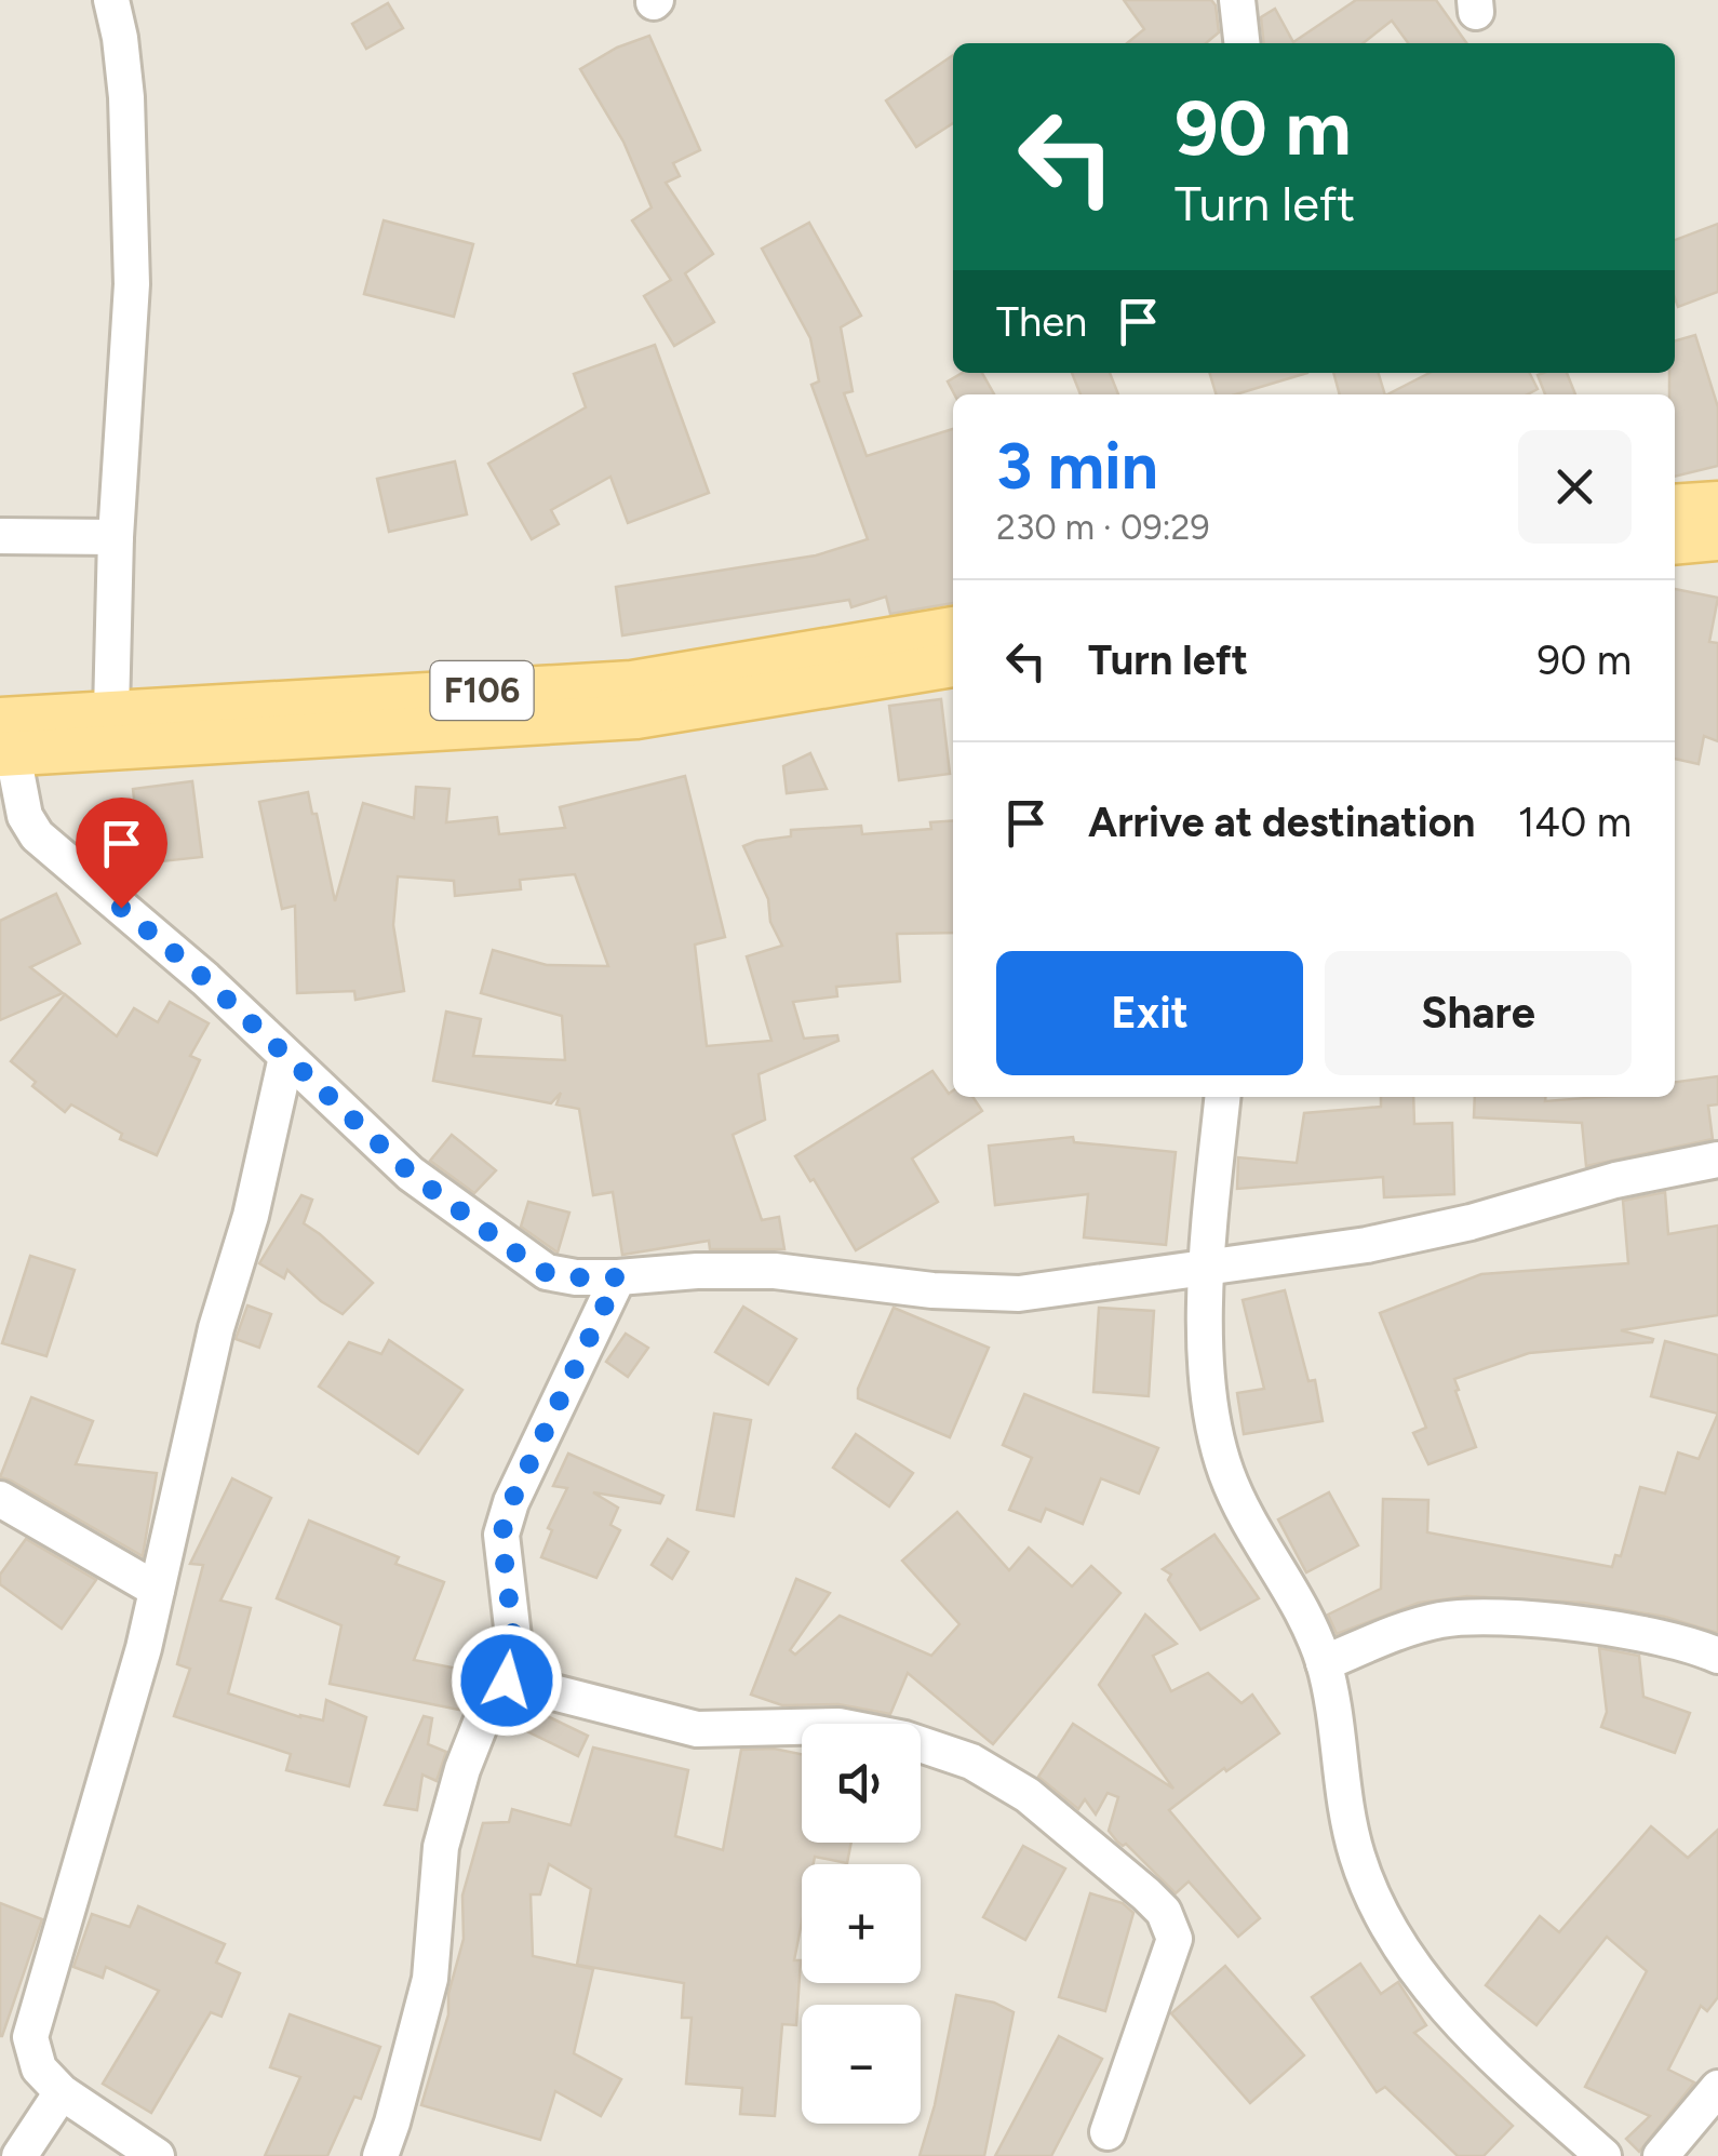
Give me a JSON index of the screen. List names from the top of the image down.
{
  "streets": {
    "main road": ["F106"]
  },
  "page": {
    "turn": ["90 m", "Turn left"],
    "then": "Then",
    "heading": ["3 min", "230 m · 09:29"],
    "list": [
      {
        "name": "Turn left",
        "value": "90 m"
      },
      {
        "name": "Arrive at destination",
        "value": "140 m"
      }
    ],
    "buttons": ["Exit", "Share"],
    "map_buttons": ["+", "−"]
  }
}
